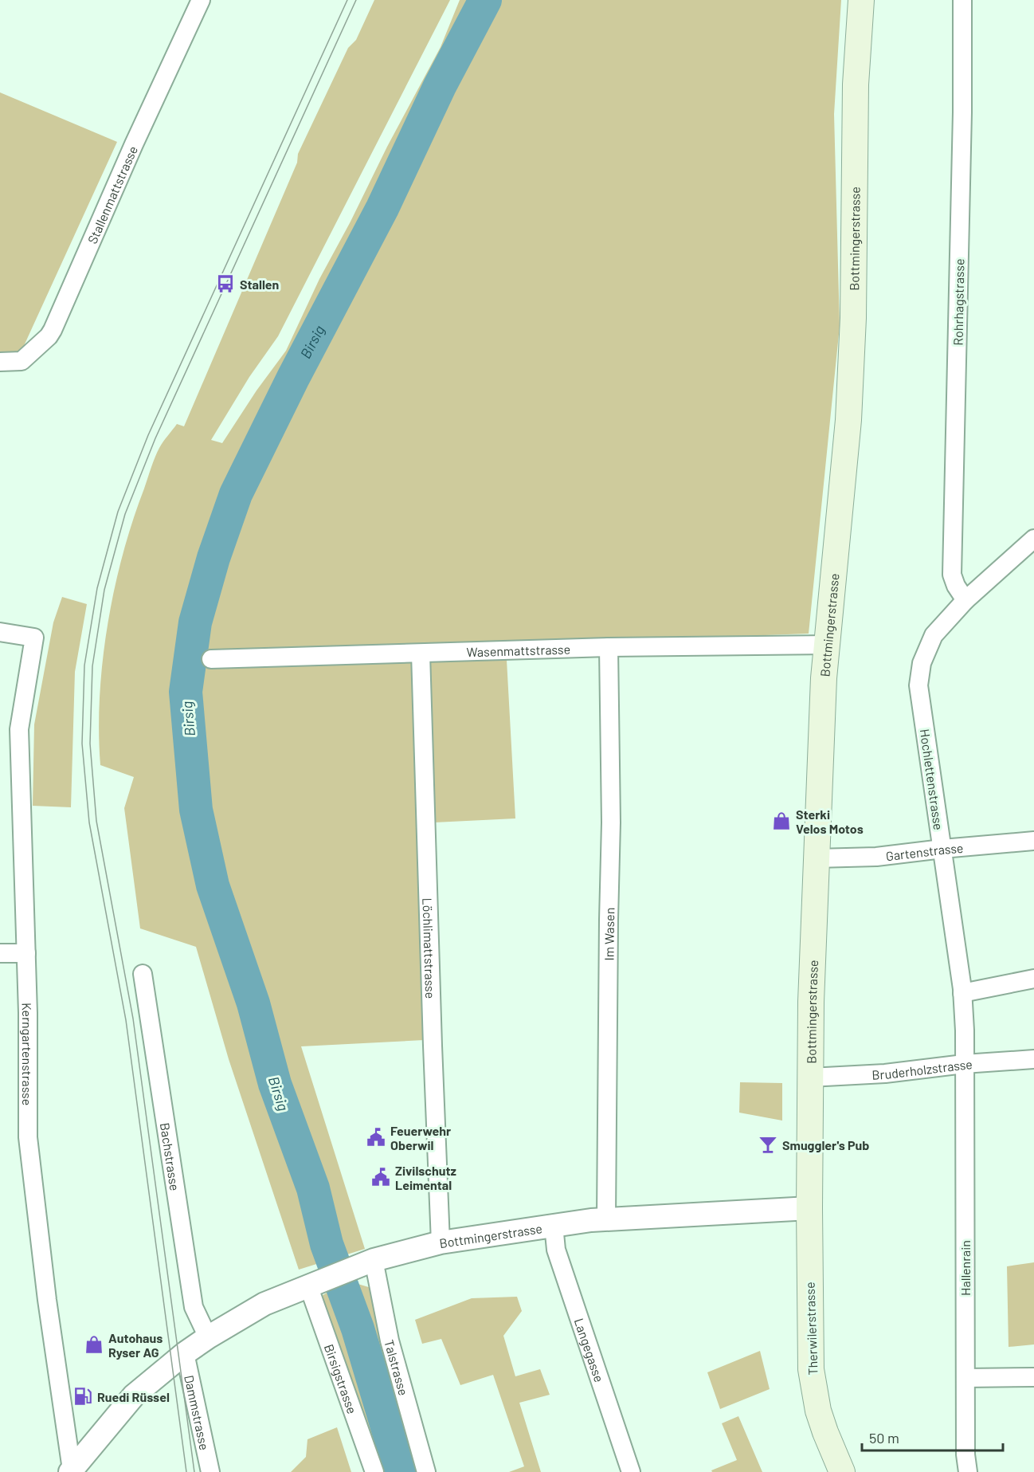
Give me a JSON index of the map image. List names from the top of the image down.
{
  "streets": {
    "main road": ["Bottmingerstrasse", "Therwilerstrasse"],
    "street": [
      "Stallenmattstrasse",
      "Rohrhagstrasse",
      "Wasenmattstrasse",
      "Hochlettenstrasse",
      "Gartenstrasse",
      "Im Wasen",
      "Löchlimattstrasse",
      "Kerngartenstrasse",
      "Bruderholzstrasse",
      "Bachstrasse",
      "Hallenrain",
      "Langegasse",
      "Talstrasse",
      "Birsigstrasse",
      "Dammstrasse"
    ]
  },
  "crossings": [
    ["Bottmingerstrasse", "Wasenmattstrasse"],
    ["Bottmingerstrasse", "Gartenstrasse"],
    ["Bottmingerstrasse", "Im Wasen"],
    ["Bottmingerstrasse", "Löchlimattstrasse"],
    ["Bottmingerstrasse", "Kerngartenstrasse"],
    ["Bottmingerstrasse", "Bruderholzstrasse"],
    ["Bottmingerstrasse", "Bachstrasse"],
    ["Bottmingerstrasse", "Therwilerstrasse"],
    ["Bottmingerstrasse", "Langegasse"],
    ["Bottmingerstrasse", "Talstrasse"],
    ["Bottmingerstrasse", "Birsigstrasse"],
    ["Bottmingerstrasse", "Dammstrasse"],
    ["Rohrhagstrasse", "Hochlettenstrasse"],
    ["Wasenmattstrasse", "Im Wasen"],
    ["Wasenmattstrasse", "Löchlimattstrasse"],
    ["Hochlettenstrasse", "Gartenstrasse"],
    ["Hochlettenstrasse", "Bruderholzstrasse"],
    ["Hochlettenstrasse", "Hallenrain"],
    ["Bruderholzstrasse", "Hallenrain"]
  ],
  "water": ["Birsig"],
  "places": {
    "bus stop": ["Stallen"],
    "shop": ["Sterki Velos Motos", "Autohaus Ryser AG"],
    "public building": ["Feuerwehr Oberwil", "Zivilschutz Leimental"],
    "bar": ["Smuggler's Pub"],
    "fuel station": ["Ruedi Rüssel"]
  },
  "scale_bar": "50 m"
}
